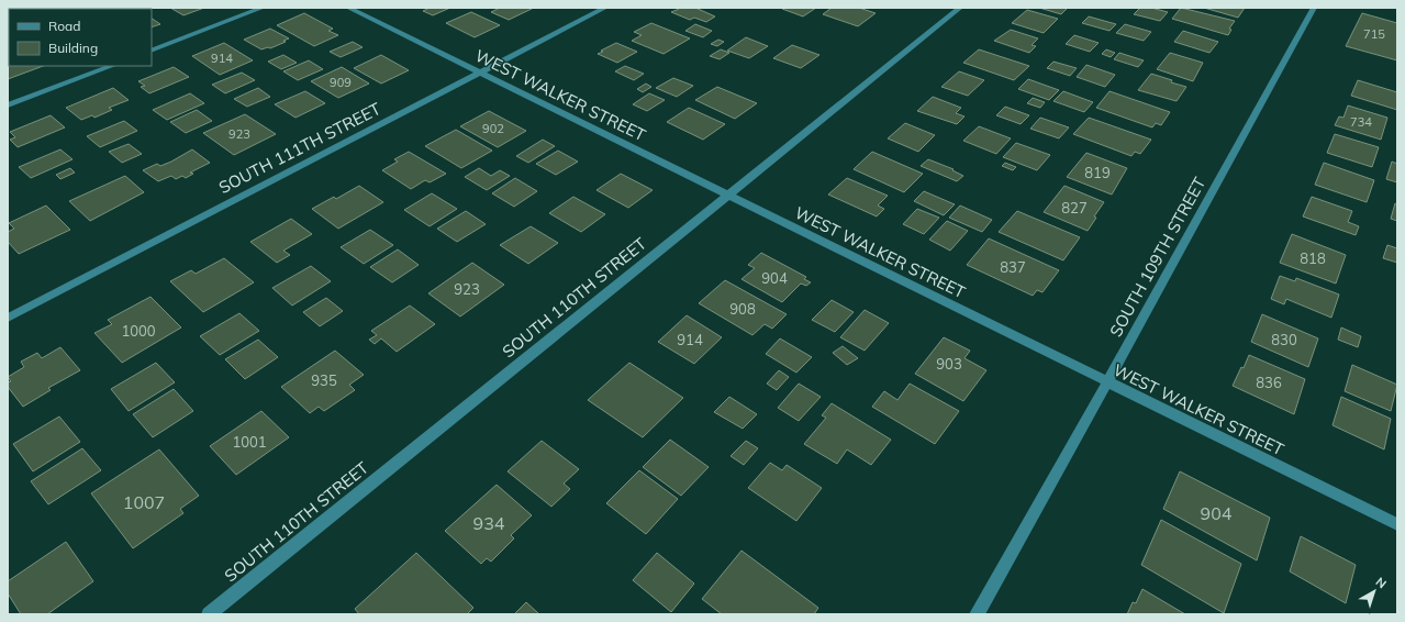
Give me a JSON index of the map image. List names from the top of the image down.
{
  "streets": {
    "street": [
      "WEST WALKER STREET",
      "SOUTH 111TH STREET",
      "SOUTH 109TH STREET",
      "SOUTH 110TH STREET"
    ]
  },
  "crossings": [
    ["WEST WALKER STREET", "SOUTH 111TH STREET"],
    ["WEST WALKER STREET", "SOUTH 109TH STREET"],
    ["WEST WALKER STREET", "SOUTH 110TH STREET"]
  ],
  "house_numbers": [
    "715",
    "914",
    "909",
    "734",
    "902",
    "923",
    "819",
    "827",
    "818",
    "837",
    "904",
    "923",
    "908",
    "1000",
    "914",
    "830",
    "903",
    "935",
    "836",
    "1001",
    "1007",
    "904",
    "934"
  ],
  "legend": ["Road", "Building"],
  "north": "top right"
}
